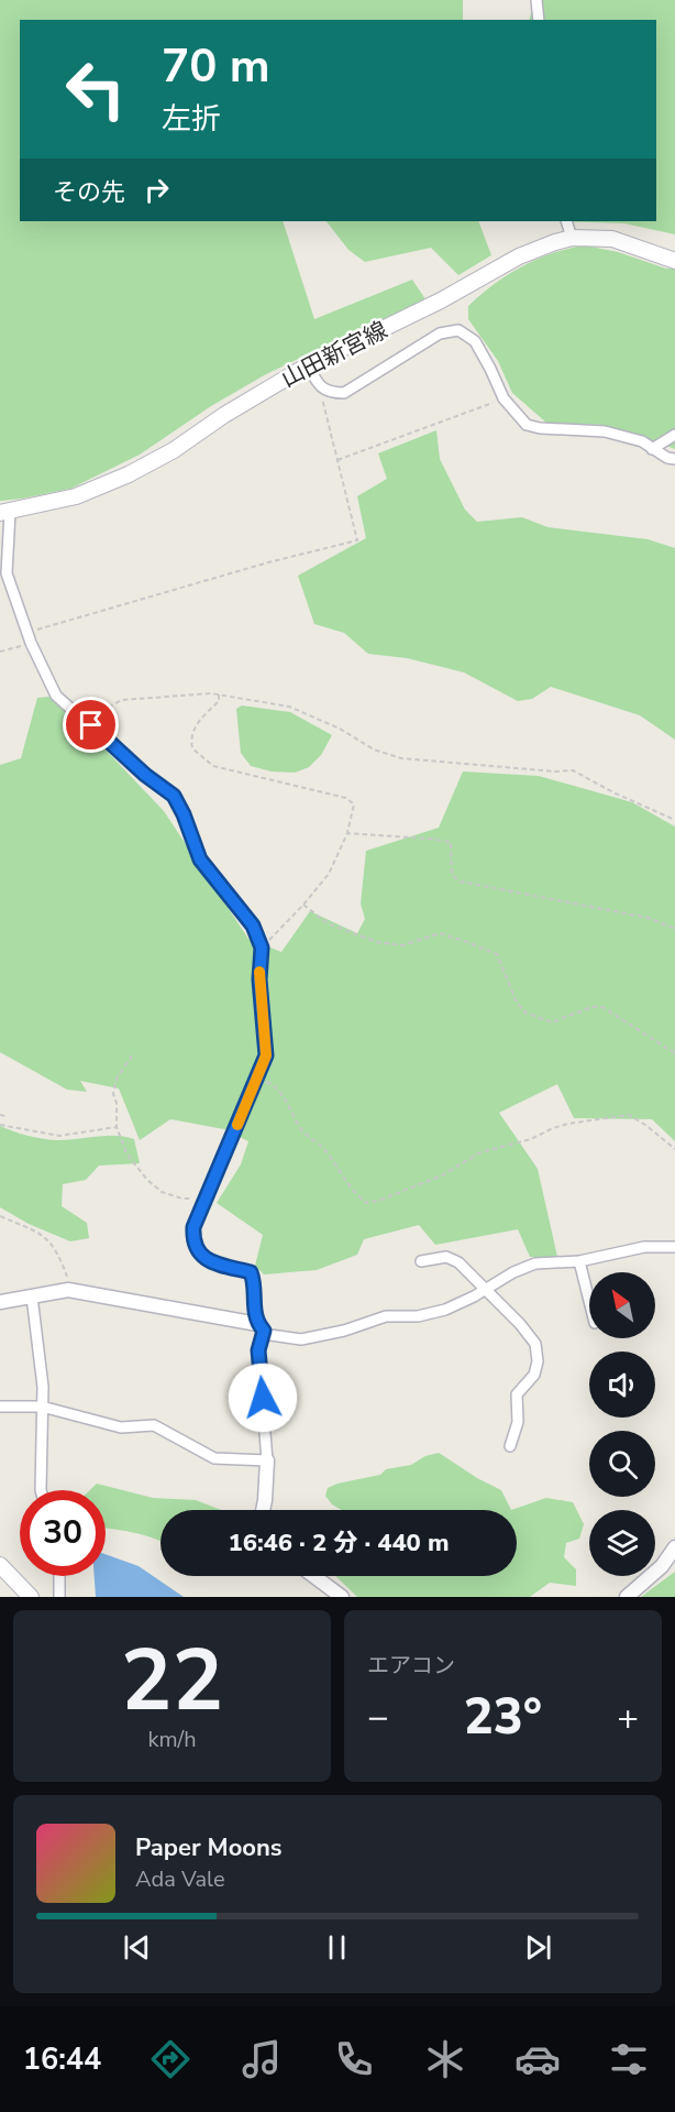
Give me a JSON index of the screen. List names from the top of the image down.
{
  "streets": {
    "main road": ["山田新宮線"]
  },
  "north": "top left",
  "page": {
    "turn": ["70 m", "左折"],
    "then": "その先",
    "limit": "30",
    "trip": "16:46 · 2 分 · 440 m",
    "tile": [
      ["22", "km/h"],
      "エアコン"
    ],
    "heat": ["−", "23°", "+"],
    "song": ["Paper Moons", "Ada Vale"],
    "tabs": "16:44"
  }
}
